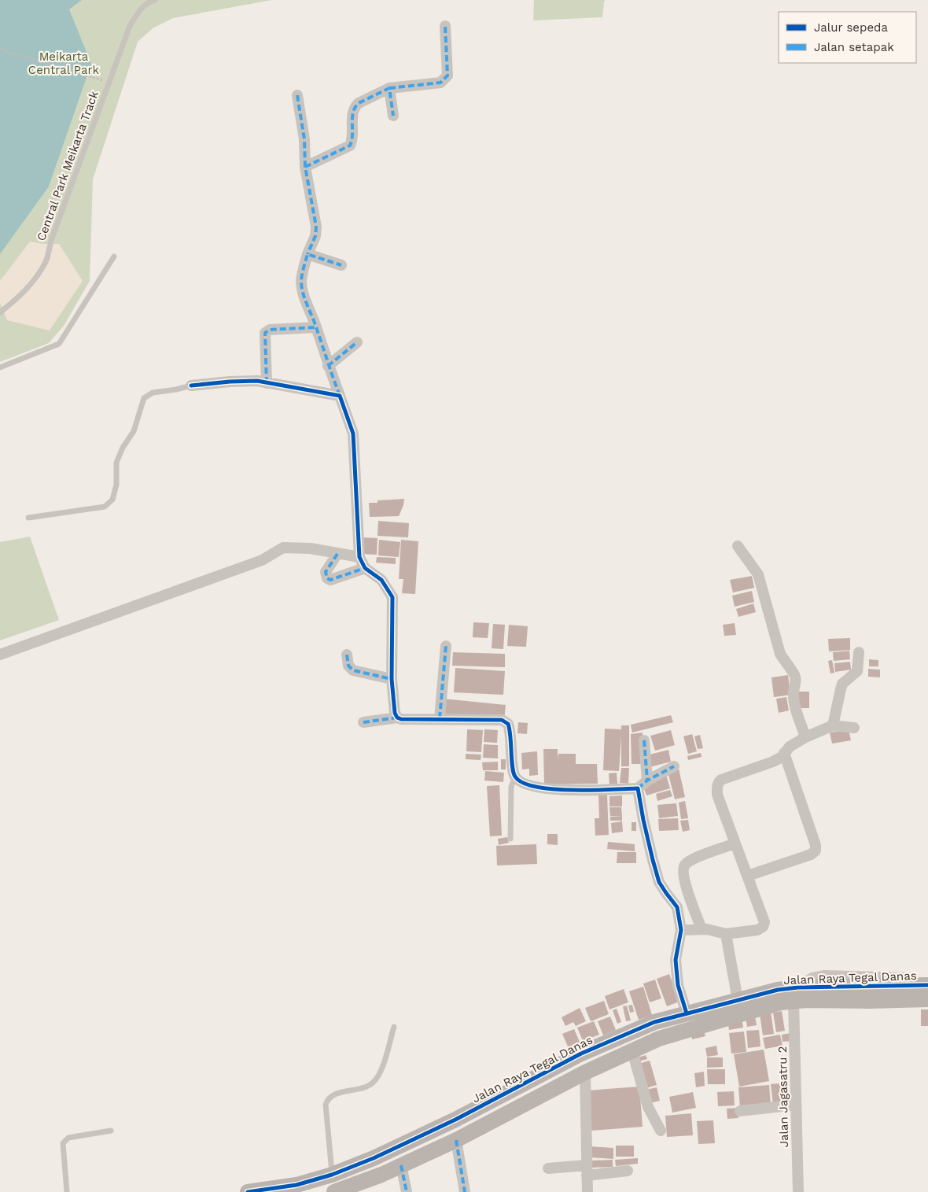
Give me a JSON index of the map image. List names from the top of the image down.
{
  "streets": {
    "street": ["Jalan Raya Tegal Danas", "Jalan Jagasatru 2"],
    "lane": ["Central Park Meikarta Track"]
  },
  "crossings": [
    ["Jalan Raya Tegal Danas", "Jalan Jagasatru 2"]
  ],
  "parks": ["Meikarta Central Park"],
  "legend": ["Jalur sepeda", "Jalan setapak"]
}
